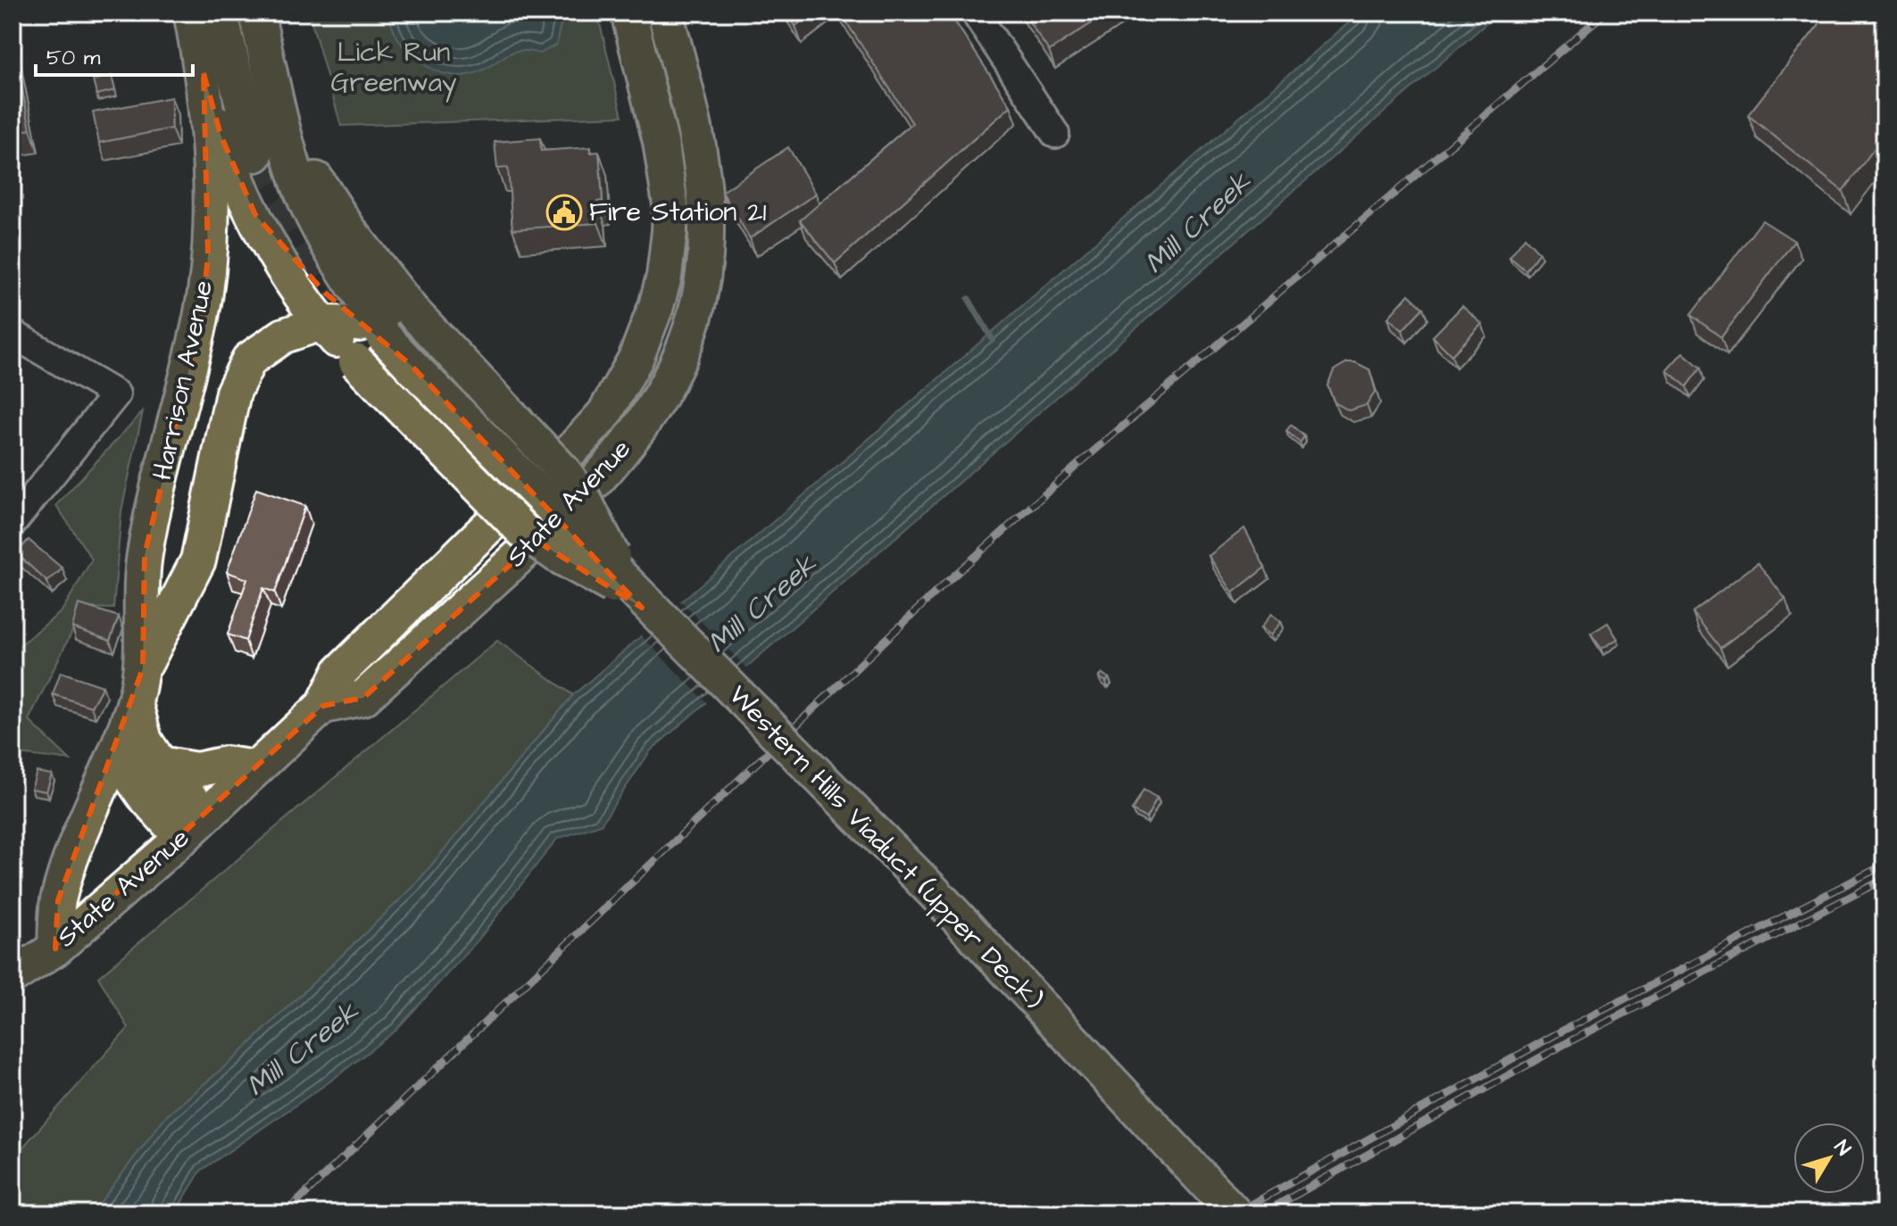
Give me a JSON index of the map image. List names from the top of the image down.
{
  "streets": {
    "main road": ["Harrison Avenue", "State Avenue", "Western Hills Viaduct (Upper Deck)"]
  },
  "crossings": [
    ["Harrison Avenue", "State Avenue"]
  ],
  "water": ["Mill Creek"],
  "parks": ["Lick Run Greenway"],
  "places": {
    "public building": ["Fire Station 21"]
  },
  "scale_bar": "50 m",
  "north": "top right"
}
